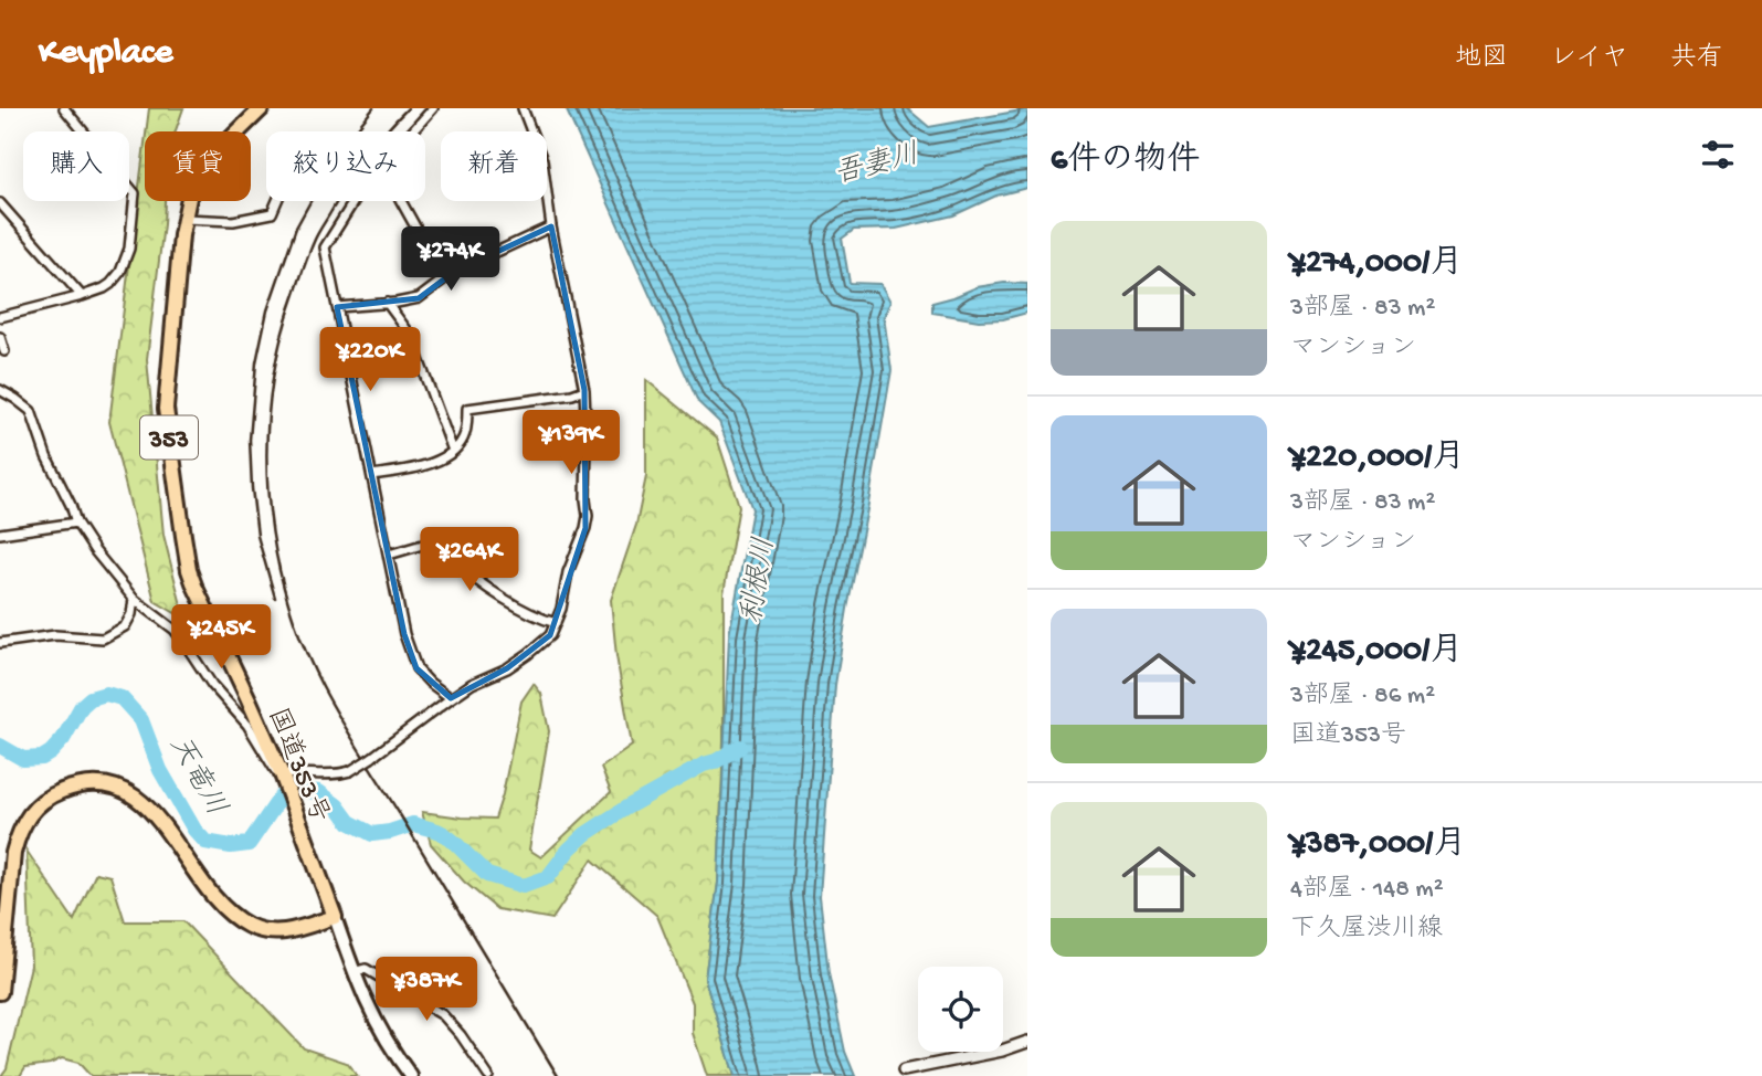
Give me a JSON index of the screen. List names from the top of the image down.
{
  "streets": {
    "highway": ["353", "国道353号"]
  },
  "water": ["吾妻川", "利根川", "天竜川"],
  "page": {
    "header": "Keyplace",
    "nav": ["地図", "レイヤ", "共有"],
    "heading": "6件の物件",
    "chip": [
      "購入",
      "賃貸",
      "絞り込み",
      "新着"
    ],
    "list": [
      {
        "name": "¥274,000/月",
        "note": "3部屋 · 83 m² · マンション"
      },
      {
        "name": "¥220,000/月",
        "note": "3部屋 · 83 m² · マンション"
      },
      {
        "name": "¥245,000/月",
        "note": "3部屋 · 86 m² · 国道353号"
      },
      {
        "name": "¥387,000/月",
        "note": "4部屋 · 148 m² · 下久屋渋川線"
      }
    ],
    "price": [
      "¥274K",
      "¥220K",
      "¥139K",
      "¥264K",
      "¥245K",
      "¥387K"
    ]
  }
}
